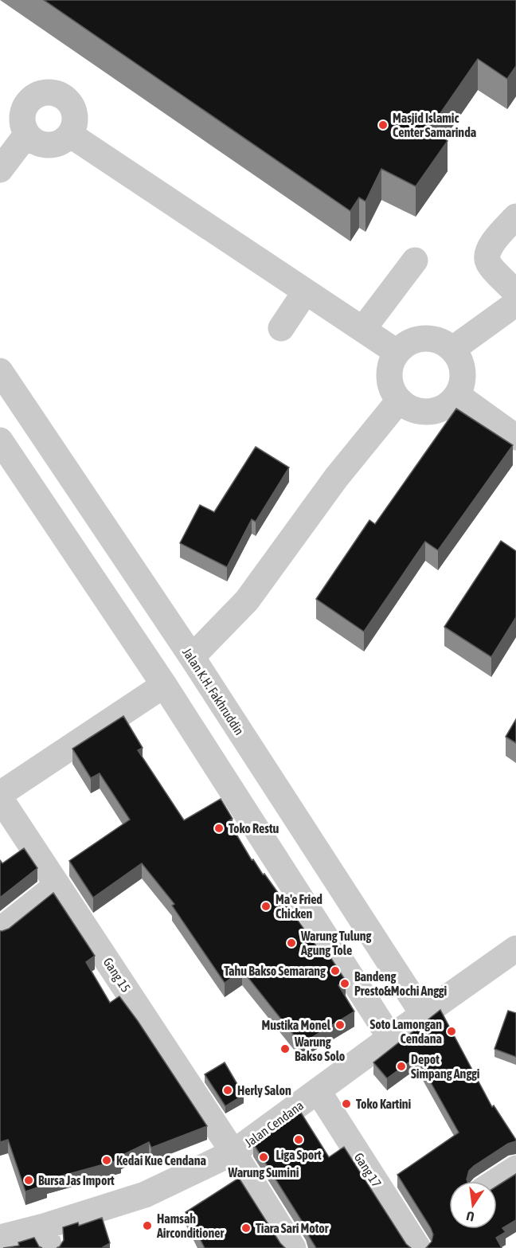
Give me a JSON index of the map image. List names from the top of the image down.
{
  "streets": {
    "street": [
      "Jalan K.H. Fakhruddin",
      "Gang 15",
      "Jalan Cendana",
      "Gang 17"
    ]
  },
  "crossings": [
    ["Jalan K.H. Fakhruddin", "Jalan Cendana"],
    ["Gang 15", "Jalan Cendana"],
    ["Jalan Cendana", "Gang 17"]
  ],
  "places": [
    "Masjid Islamic Center Samarinda",
    "Toko Restu",
    "Ma'e Fried Chicken",
    "Warung Tulung Agung Tole",
    "Tahu Bakso Semarang",
    "Bandeng Presto&Mochi Anggi",
    "Mustika Monel",
    "Soto Lamongan Cendana",
    "Warung Bakso Solo",
    "Depot Simpang Anggi",
    "Herly Salon",
    "Toko Kartini",
    "Liga Sport",
    "Warung Sumini",
    "Kedai Kue Cendana",
    "Bursa Jas Import",
    "Hamsah Airconditioner",
    "Tiara Sari Motor"
  ],
  "north": "bottom"
}
